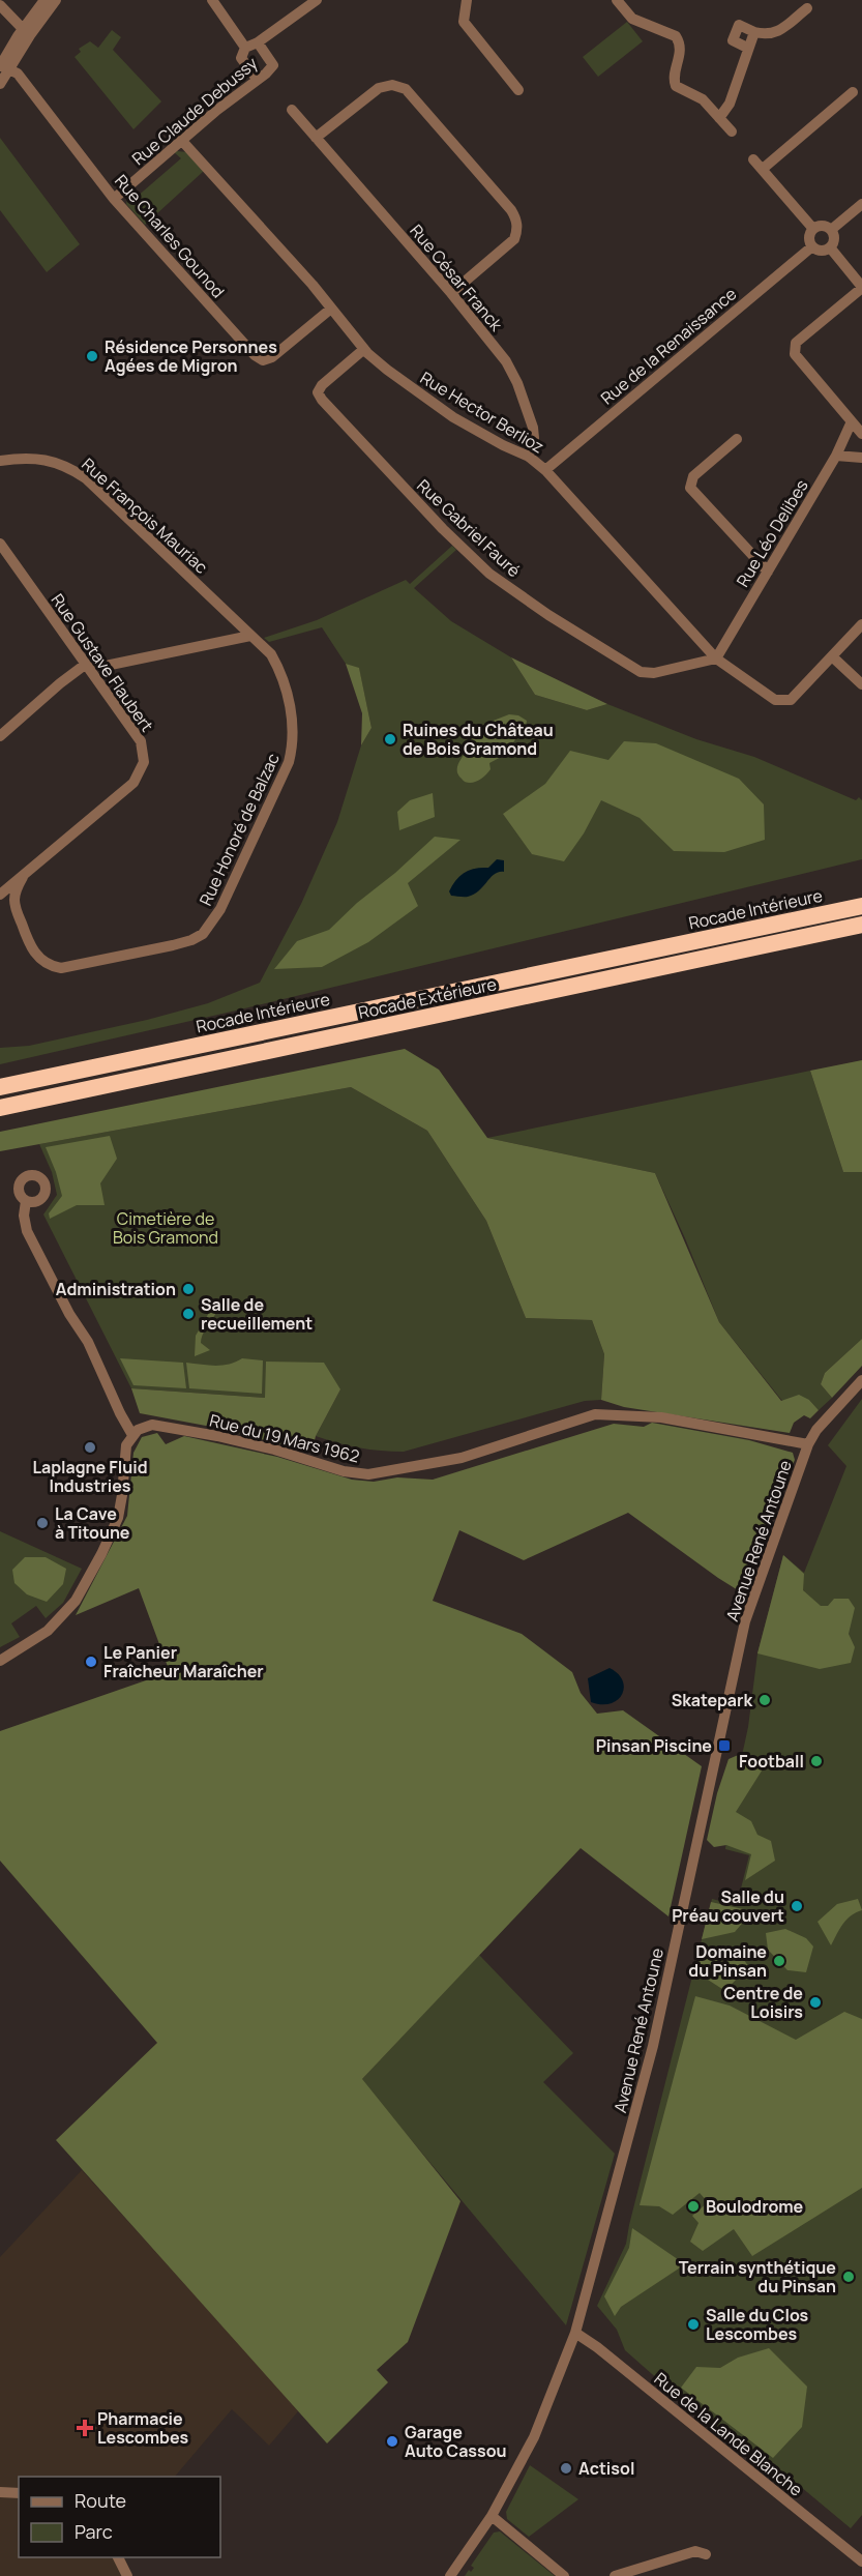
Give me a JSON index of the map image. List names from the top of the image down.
{
  "streets": {
    "highway": ["Rocade Intérieure", "Rocade Extérieure"],
    "street": [
      "Rue Claude Debussy",
      "Rue Charles Gounod",
      "Rue César Franck",
      "Rue de la Renaissance",
      "Rue Hector Berlioz",
      "Rue François Mauriac",
      "Rue Gabriel Fauré",
      "Rue Léo Delibes",
      "Rue Gustave Flaubert",
      "Rue Honoré de Balzac",
      "Rue du 19 Mars 1962",
      "Avenue René Antoune",
      "Rue de la Lande Blanche"
    ]
  },
  "crossings": [
    ["Rue Claude Debussy", "Rue Charles Gounod"],
    ["Rue Claude Debussy", "Rue Hector Berlioz"],
    ["Rue Charles Gounod", "Rue Hector Berlioz"],
    ["Rue César Franck", "Rue Hector Berlioz"],
    ["Rue de la Renaissance", "Rue Hector Berlioz"],
    ["Rue Hector Berlioz", "Rue Gabriel Fauré"],
    ["Rue Hector Berlioz", "Rue Léo Delibes"],
    ["Rue François Mauriac", "Rue Honoré de Balzac"],
    ["Rue Gabriel Fauré", "Rue Léo Delibes"],
    ["Rue Gustave Flaubert", "Rue Honoré de Balzac"],
    ["Rue du 19 Mars 1962", "Avenue René Antoune"],
    ["Avenue René Antoune", "Rue de la Lande Blanche"]
  ],
  "parks": ["Cimetière de Bois Gramond"],
  "places": {
    "other": [
      "Résidence Personnes Agées de Migron",
      "Ruines du Château de Bois Gramond",
      "Administration",
      "Salle de recueillement",
      "Laplagne Fluid Industries",
      "La Cave à Titoune",
      "Le Panier Fraîcheur Maraîcher",
      "Skatepark",
      "Football",
      "Salle du Préau couvert",
      "Domaine du Pinsan",
      "Centre de Loisirs",
      "Boulodrome",
      "Terrain synthétique du Pinsan",
      "Salle du Clos Lescombes",
      "Garage Auto Cassou",
      "Actisol"
    ],
    "transit": ["Pinsan Piscine"],
    "health": ["Pharmacie Lescombes"]
  },
  "legend": ["Route", "Parc"]
}
